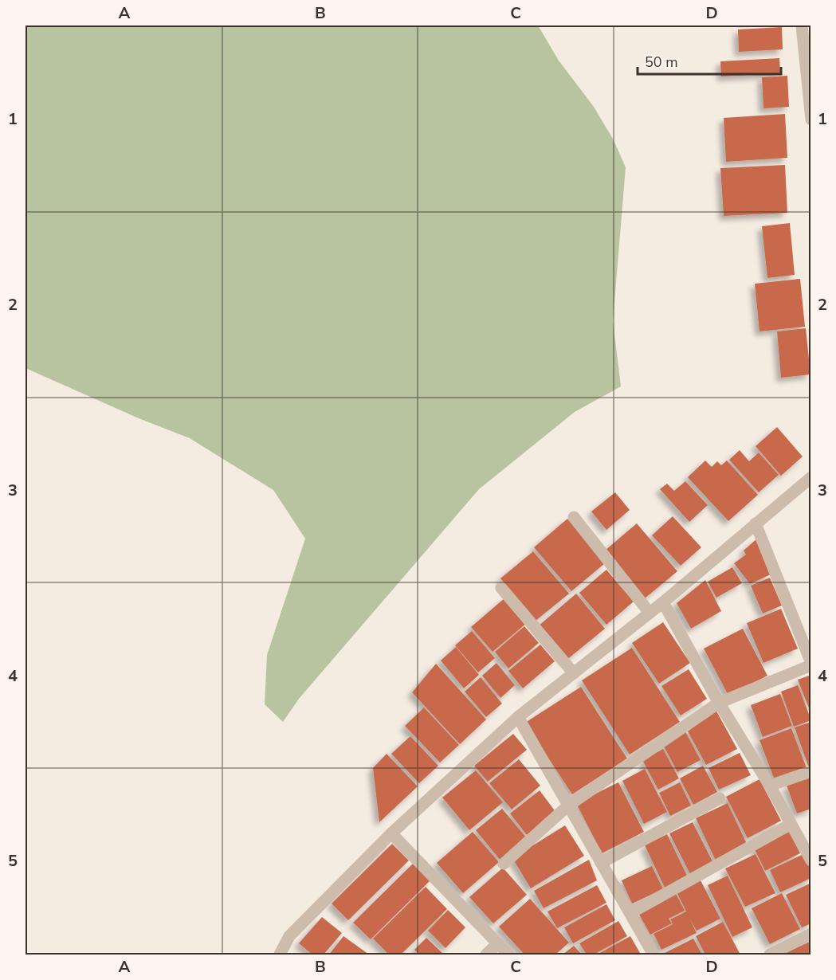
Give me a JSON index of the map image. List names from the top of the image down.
{
  "scale_bar": "50 m",
  "grid": {
    "columns": [
      "A",
      "B",
      "C",
      "D"
    ],
    "rows": [
      "1",
      "2",
      "3",
      "4",
      "5"
    ]
  }
}
